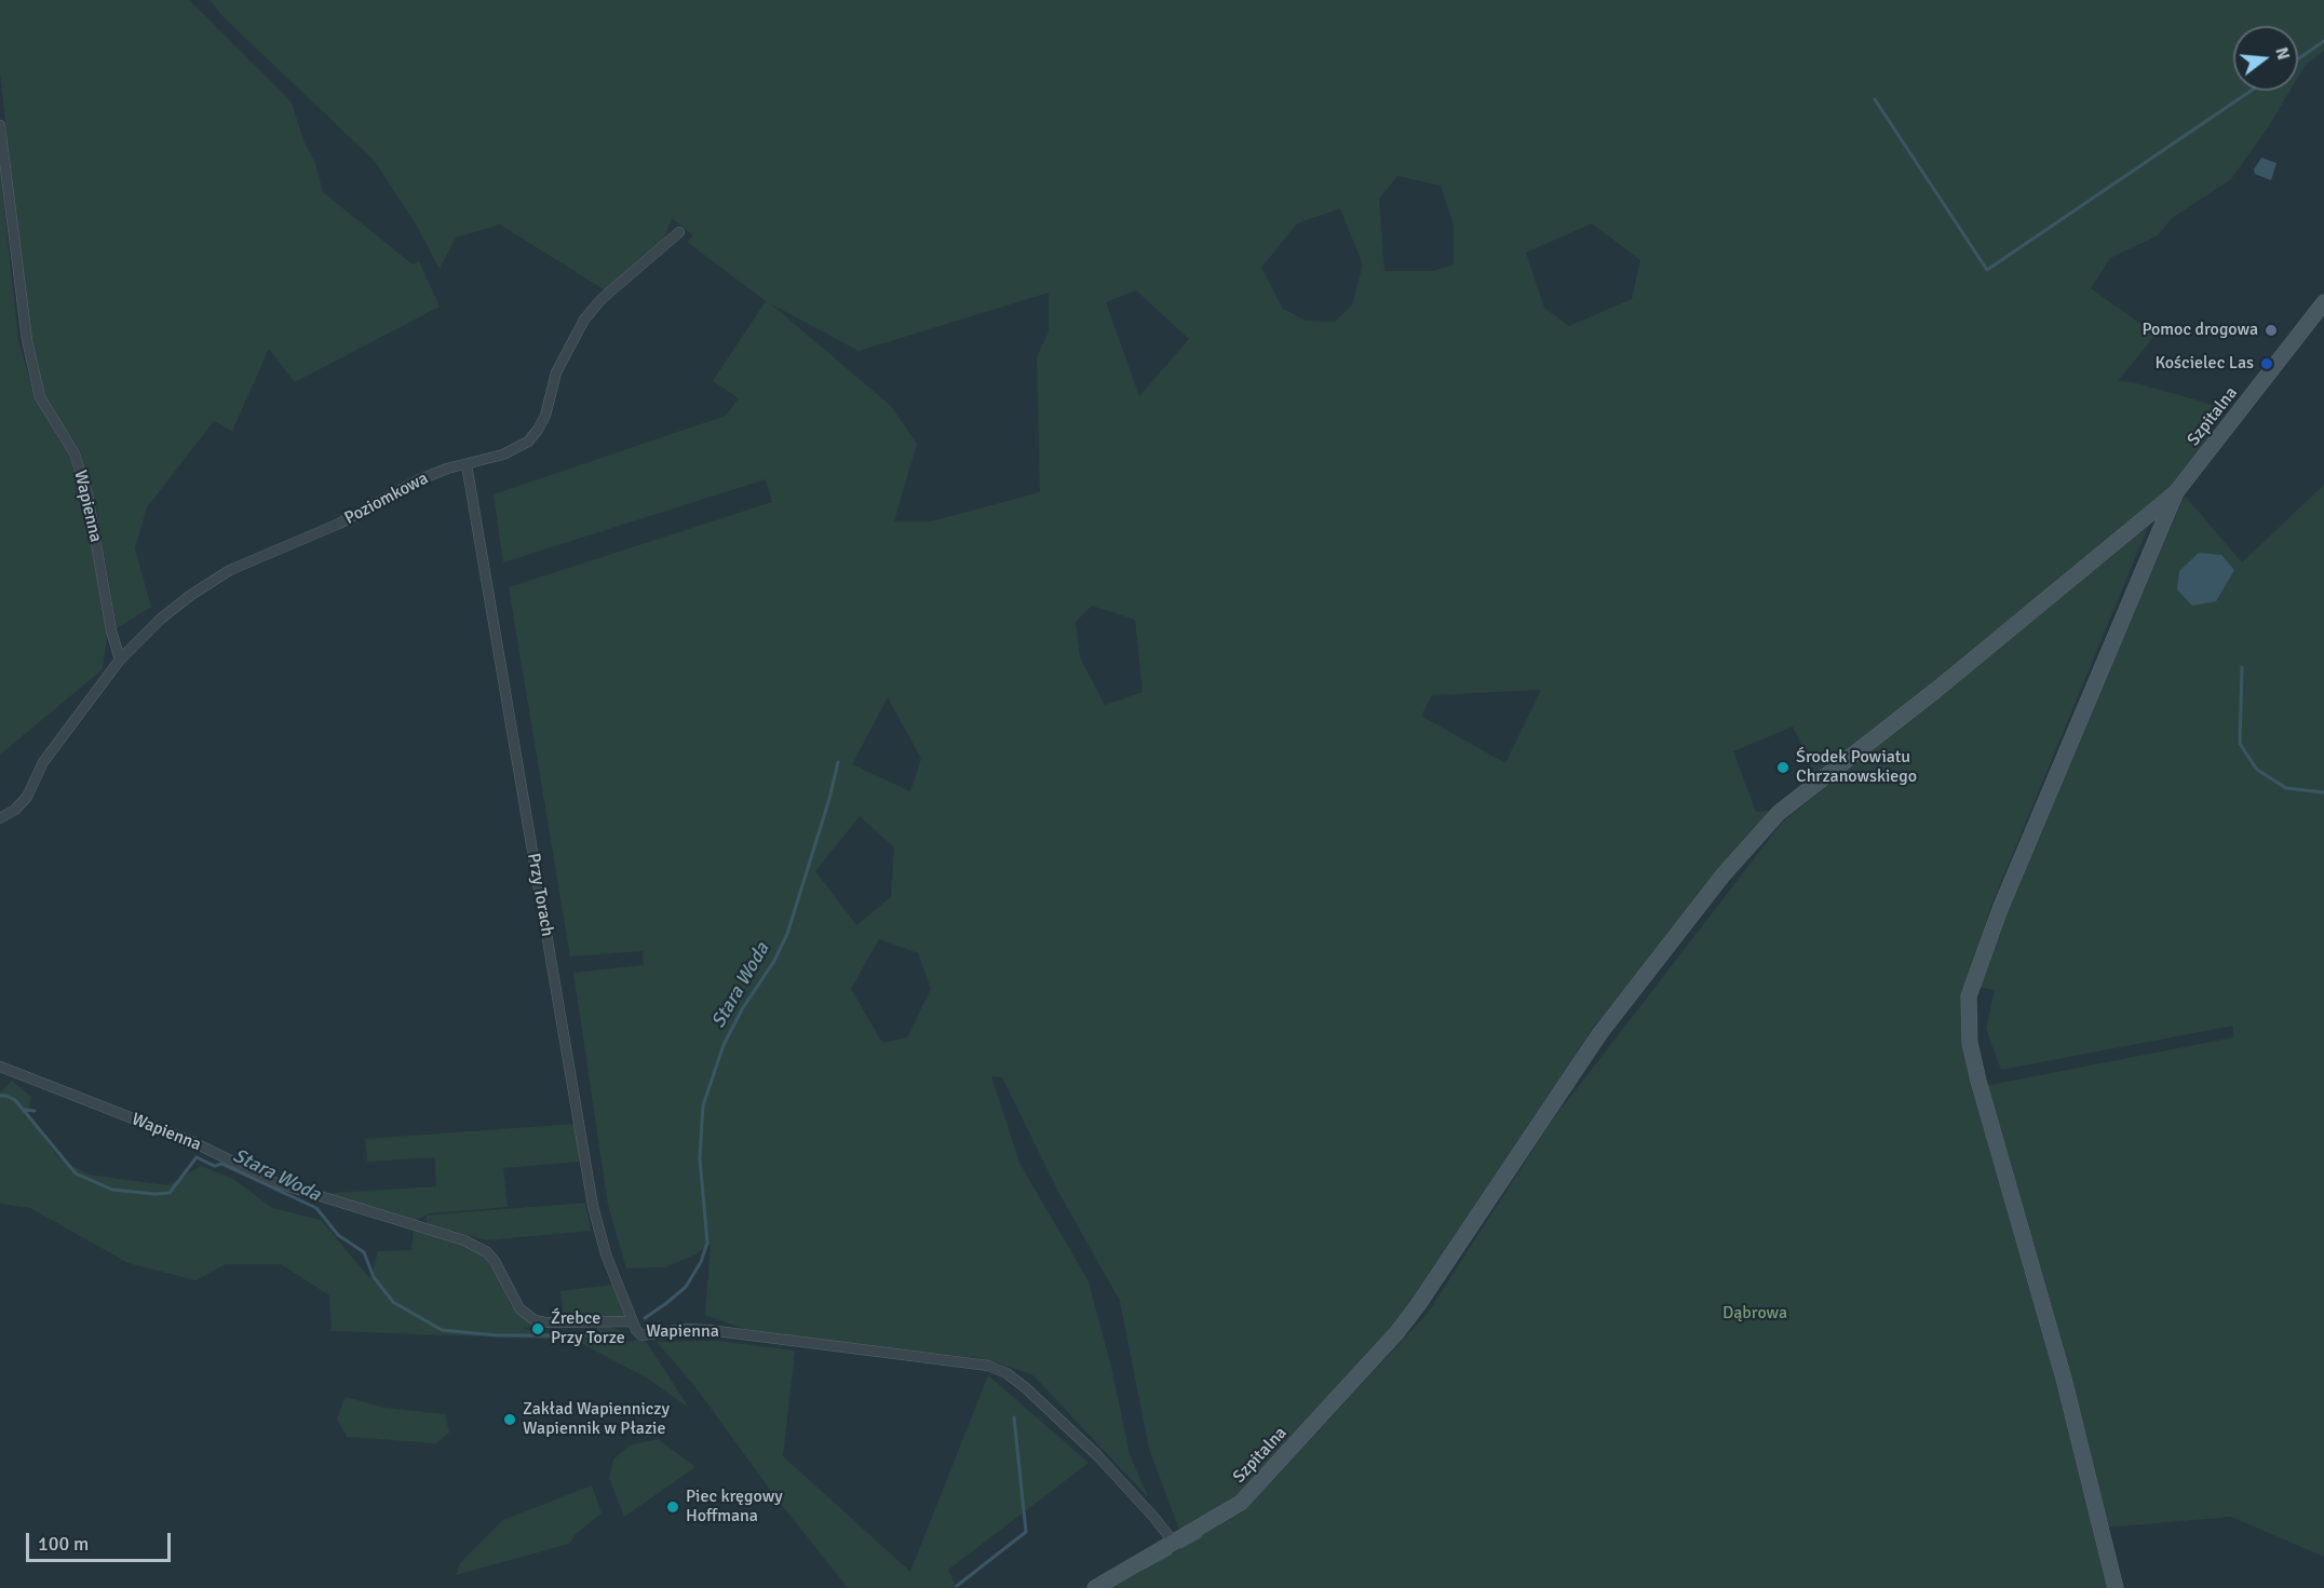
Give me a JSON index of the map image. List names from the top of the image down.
{
  "streets": {
    "main road": ["Szpitalna"],
    "street": ["Poziomkowa", "Wapienna", "Przy Torach"]
  },
  "crossings": [
    ["Szpitalna", "Wapienna"],
    ["Poziomkowa", "Wapienna"],
    ["Poziomkowa", "Przy Torach"],
    ["Wapienna", "Przy Torach"]
  ],
  "water": ["Stara Woda"],
  "parks": ["Dąbrowa"],
  "places": [
    "Pomoc drogowa",
    "Kościelec Las",
    "Środek Powiatu Chrzanowskiego",
    "Źrebce Przy Torze",
    "Zakład Wapienniczy Wapiennik w Płazie",
    "Piec kręgowy Hoffmana"
  ],
  "scale_bar": "100 m",
  "north": "right"
}
